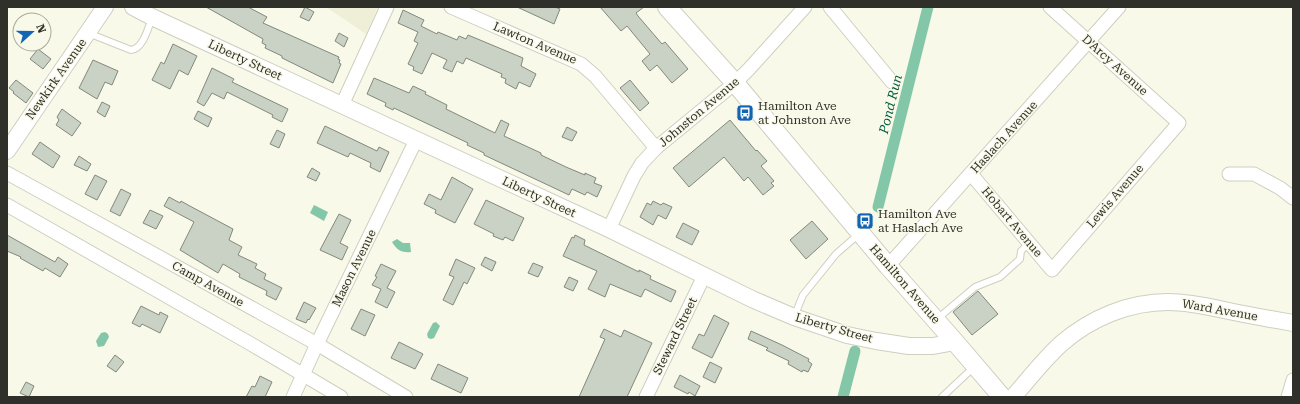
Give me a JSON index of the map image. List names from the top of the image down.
{
  "streets": {
    "main road": ["Hamilton Avenue"],
    "street": [
      "Lawton Avenue",
      "Liberty Street",
      "D'Arcy Avenue",
      "Newkirk Avenue",
      "Johnston Avenue",
      "Haslach Avenue",
      "Lewis Avenue",
      "Hobart Avenue",
      "Mason Avenue",
      "Camp Avenue",
      "Ward Avenue",
      "Steward Street"
    ]
  },
  "crossings": [
    ["Lawton Avenue", "Johnston Avenue"],
    ["Liberty Street", "Johnston Avenue"],
    ["Liberty Street", "Mason Avenue"],
    ["Liberty Street", "Hamilton Avenue"],
    ["Liberty Street", "Steward Street"],
    ["D'Arcy Avenue", "Haslach Avenue"],
    ["D'Arcy Avenue", "Lewis Avenue"],
    ["Johnston Avenue", "Hamilton Avenue"],
    ["Haslach Avenue", "Hobart Avenue"],
    ["Haslach Avenue", "Hamilton Avenue"],
    ["Lewis Avenue", "Hobart Avenue"],
    ["Mason Avenue", "Camp Avenue"]
  ],
  "water": ["Pond Run"],
  "places": {
    "bus stop": ["Hamilton Ave at Johnston Ave", "Hamilton Ave at Haslach Ave"]
  },
  "north": "right"
}
